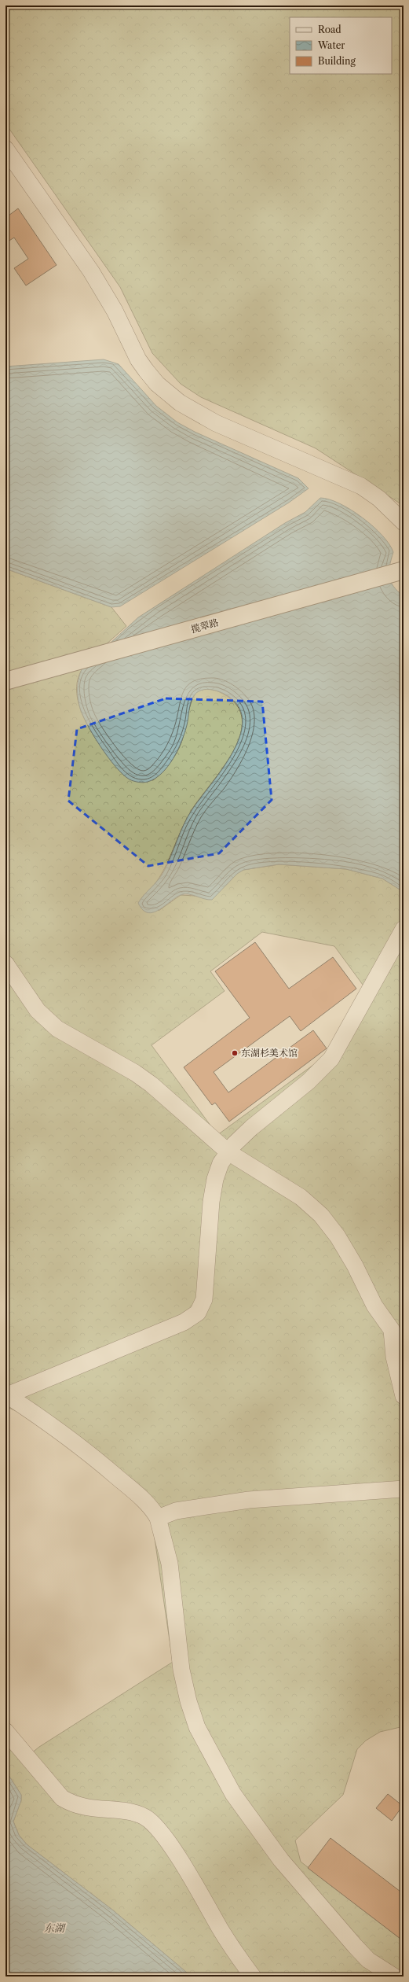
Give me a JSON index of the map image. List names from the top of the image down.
{
  "streets": {
    "street": ["揽翠路"]
  },
  "water": ["东湖"],
  "places": ["东湖杉美术馆"],
  "legend": ["Road", "Water", "Building"]
}
